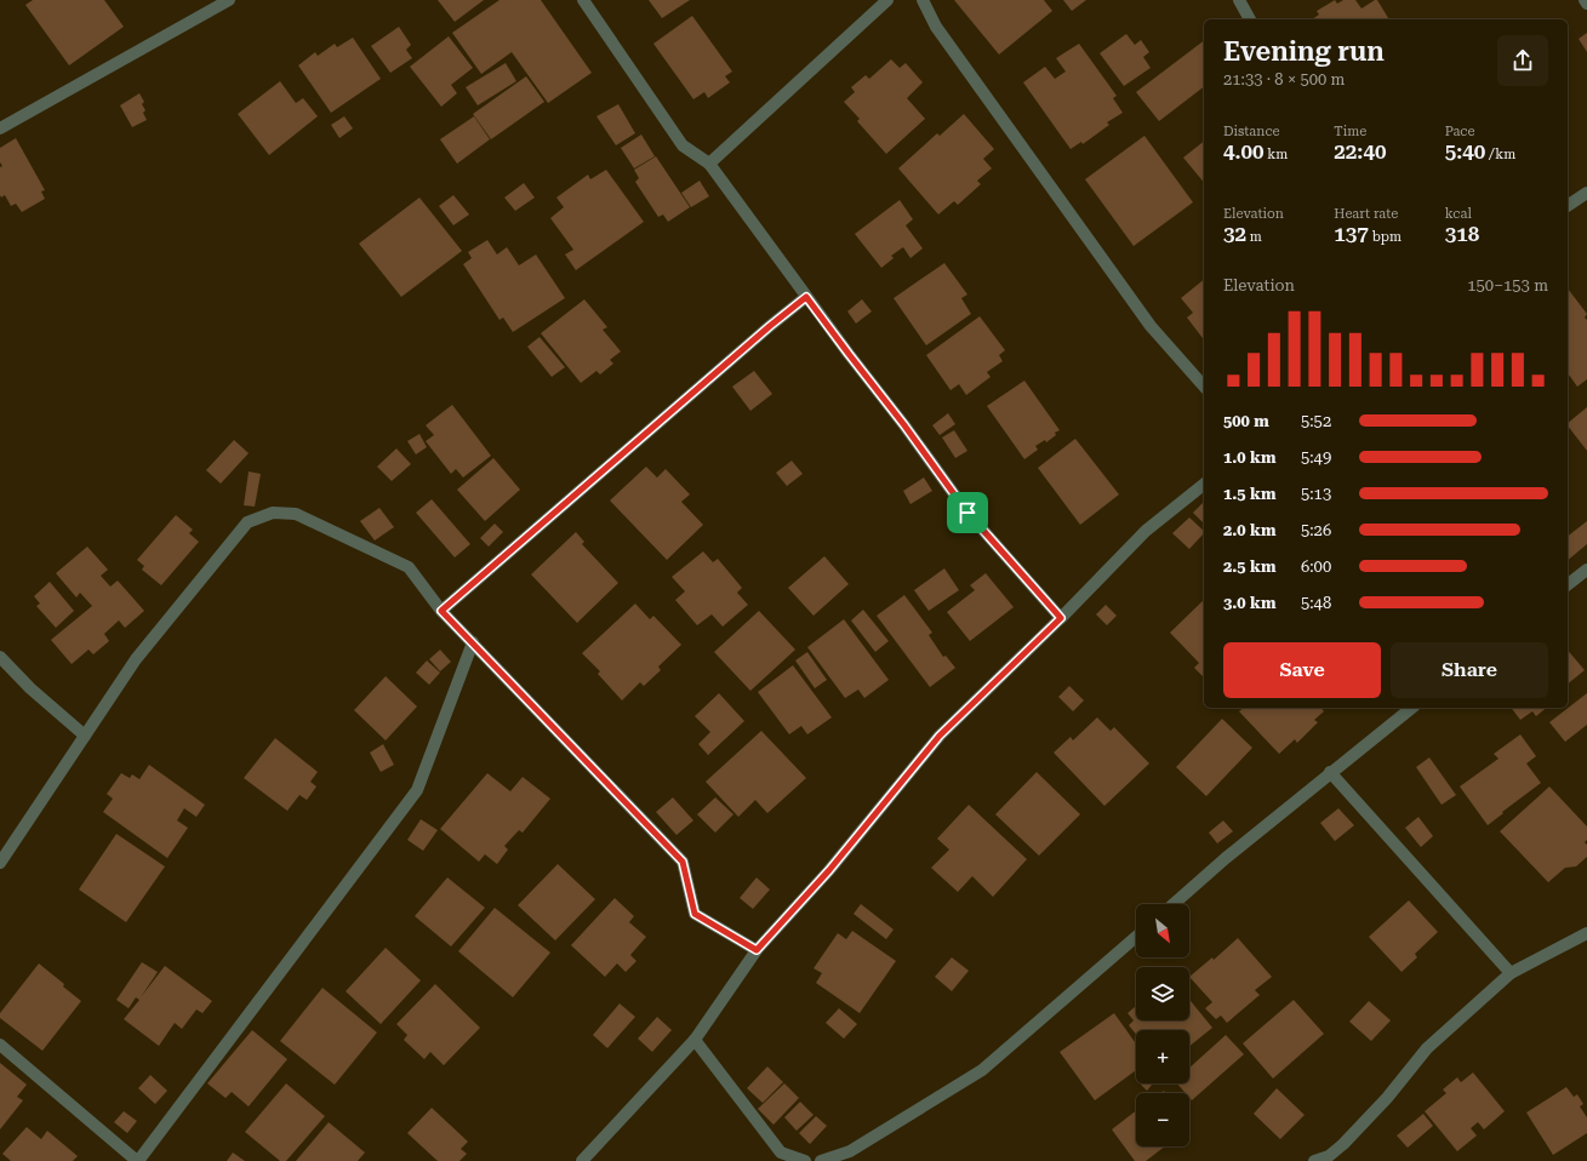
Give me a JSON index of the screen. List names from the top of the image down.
{
  "north": "bottom right",
  "page": {
    "heading": ["Evening run", "21:33 · 8 × 500 m"],
    "stats": [
      ["Distance", "4.00 km"],
      ["Time", "22:40"],
      ["Pace", "5:40 /km"],
      ["Elevation", "32 m"],
      ["Heart rate", "137 bpm"],
      ["kcal", "318"]
    ],
    "chart": ["Elevation", "150–153 m"],
    "list": [
      {
        "name": "500 m",
        "note": "5:52"
      },
      {
        "name": "1.0 km",
        "note": "5:49"
      },
      {
        "name": "1.5 km",
        "note": "5:13"
      },
      {
        "name": "2.0 km",
        "note": "5:26"
      },
      {
        "name": "2.5 km",
        "note": "6:00"
      },
      {
        "name": "3.0 km",
        "note": "5:48"
      }
    ],
    "buttons": ["Save", "Share"],
    "map_buttons": ["+", "−"]
  }
}
